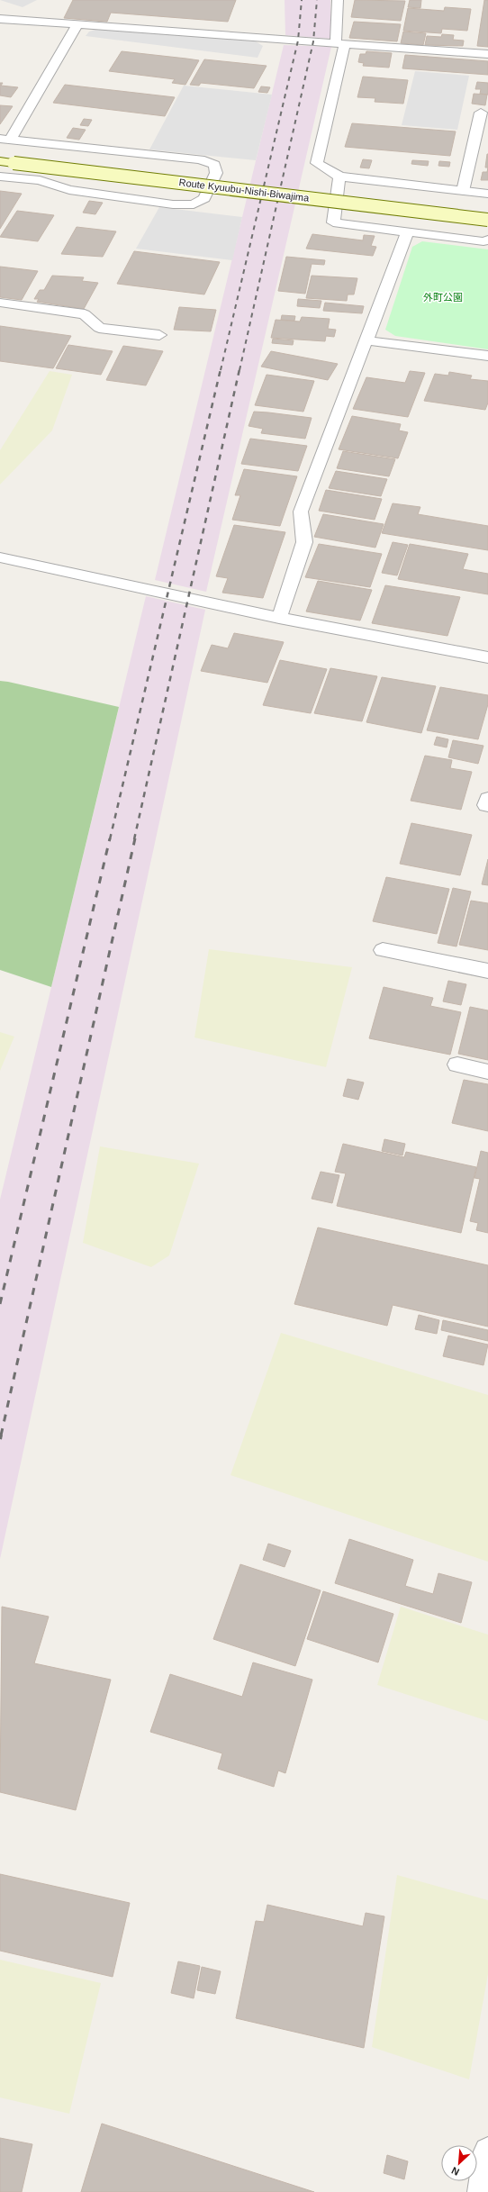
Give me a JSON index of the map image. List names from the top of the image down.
{
  "streets": {
    "main road": ["Route Kyuubu-Nishi-Biwajima"]
  },
  "parks": ["外町公園"],
  "north": "bottom left"
}
